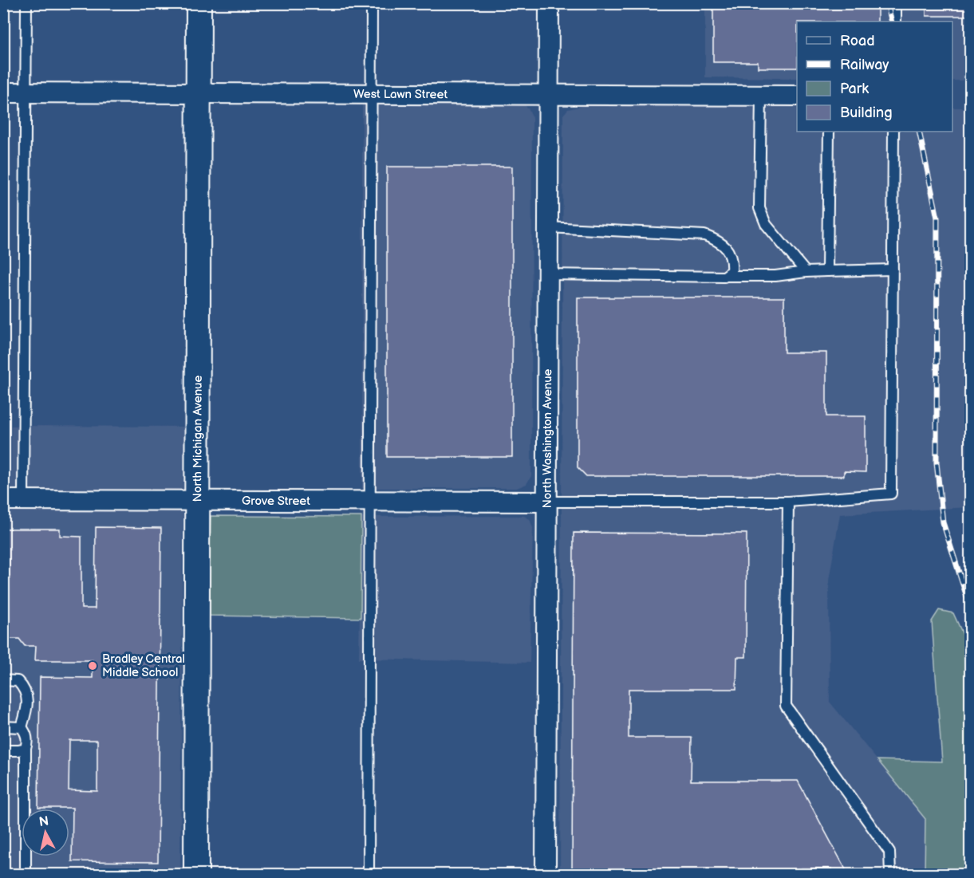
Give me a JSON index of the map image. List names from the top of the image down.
{
  "streets": {
    "street": [
      "West Lawn Street",
      "North Michigan Avenue",
      "North Washington Avenue",
      "Grove Street"
    ]
  },
  "crossings": [
    ["West Lawn Street", "North Michigan Avenue"],
    ["West Lawn Street", "North Washington Avenue"],
    ["North Michigan Avenue", "Grove Street"],
    ["North Washington Avenue", "Grove Street"]
  ],
  "places": ["Bradley Central Middle School"],
  "legend": [
    "Road",
    "Railway",
    "Park",
    "Building"
  ],
  "north": "top"
}
